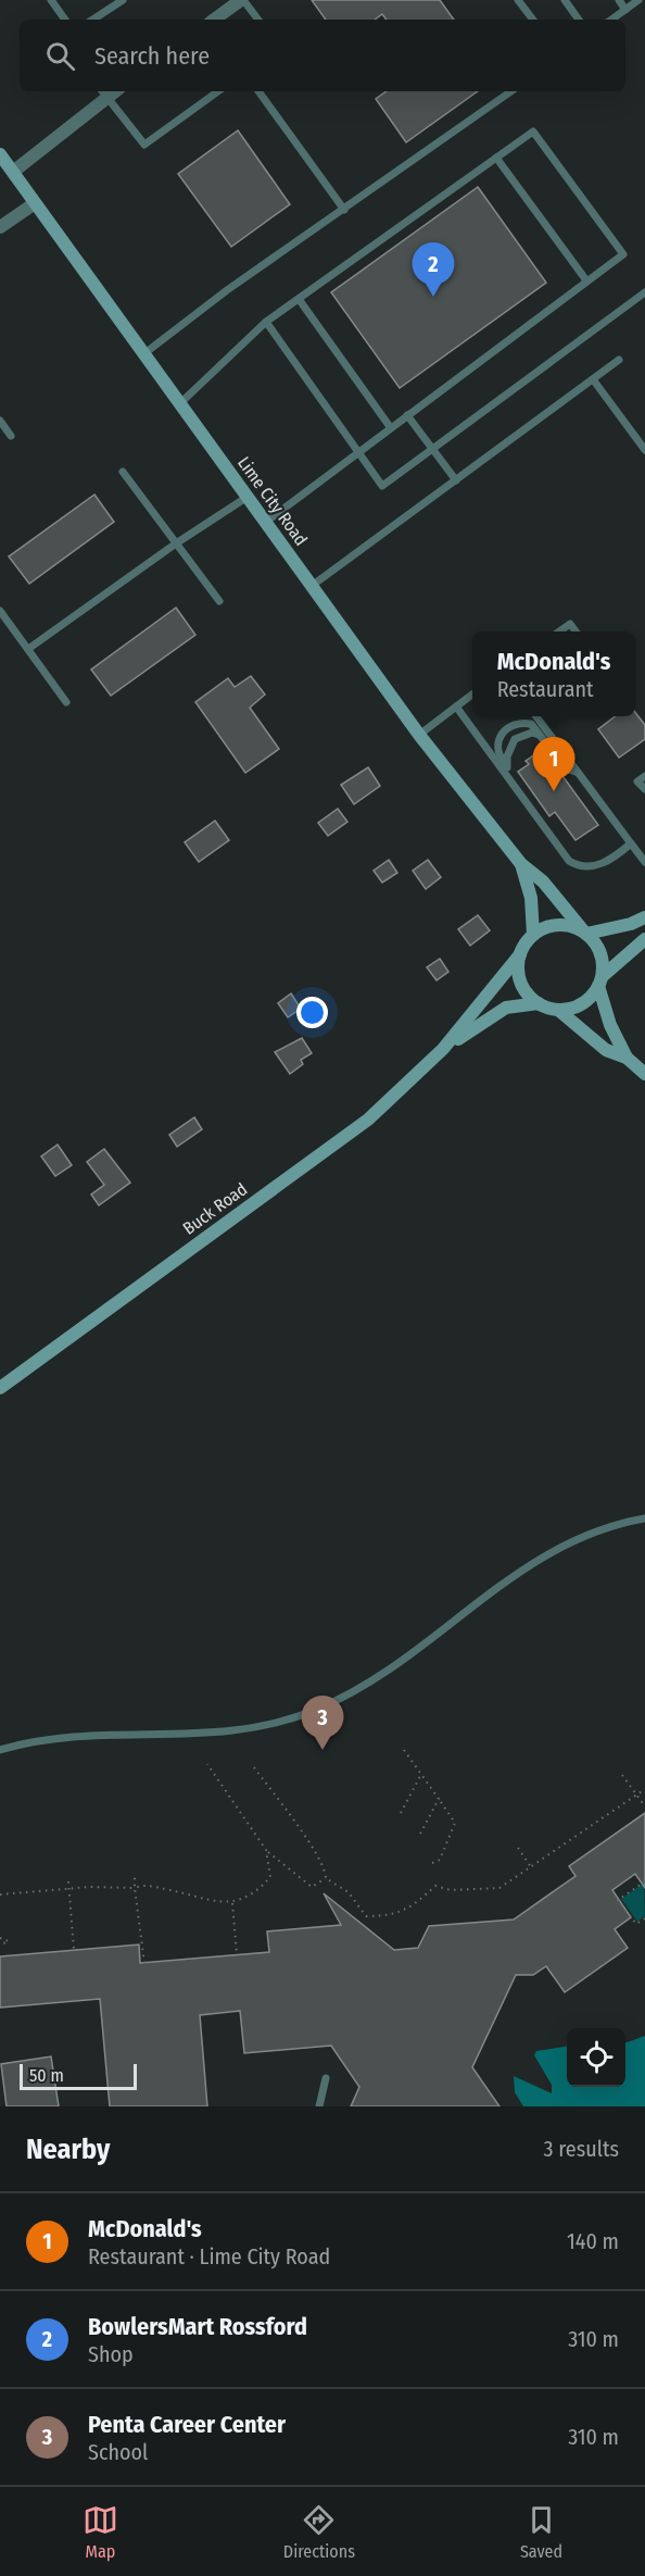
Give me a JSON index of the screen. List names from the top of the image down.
{
  "streets": {
    "street": ["Lime City Road", "Buck Road"]
  },
  "crossings": [
    ["Lime City Road", "Buck Road"]
  ],
  "scale_bar": "50 m",
  "page": {
    "search": "Search here",
    "pins": ["2", "1", "3"],
    "popup": ["McDonald's", "Restaurant"],
    "scale": "50 m",
    "heading": ["Nearby", "3 results"],
    "list": [
      {
        "mark": "1",
        "name": "McDonald's",
        "note": "Restaurant · Lime City Road",
        "value": "140 m"
      },
      {
        "mark": "2",
        "name": "BowlersMart Rossford",
        "note": "Shop",
        "value": "310 m"
      },
      {
        "mark": "3",
        "name": "Penta Career Center",
        "note": "School",
        "value": "310 m"
      }
    ],
    "nav": ["Map", "Directions", "Saved"]
  }
}
